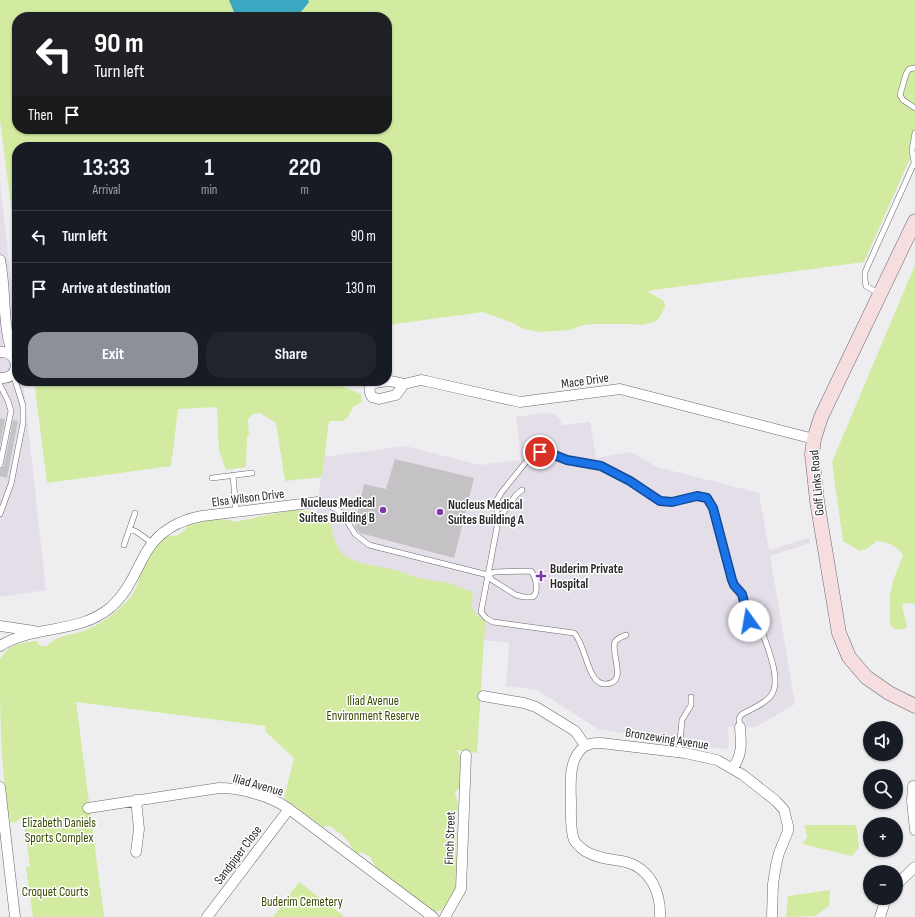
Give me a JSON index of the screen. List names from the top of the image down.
{
  "streets": {
    "main road": ["Golf Links Road"],
    "street": [
      "Mace Drive",
      "Elsa Wilson Drive",
      "Bronzewing Avenue",
      "Iliad Avenue",
      "Finch Street",
      "Sandpiper Close"
    ]
  },
  "crossings": [
    ["Mace Drive", "Golf Links Road"],
    ["Iliad Avenue", "Sandpiper Close"]
  ],
  "parks": [
    "Iliad Avenue Environment Reserve",
    "Elizabeth Daniels Sports Complex",
    "Croquet Courts",
    "Buderim Cemetery"
  ],
  "places": {
    "other": ["Nucleus Medical Suites Building B", "Nucleus Medical Suites Building A"],
    "health": ["Buderim Private Hospital"]
  },
  "page": {
    "turn": ["90 m", "Turn left"],
    "then": "Then",
    "eta": [
      "13:33",
      "Arrival",
      "1",
      "min",
      "220",
      "m"
    ],
    "list": [
      {
        "name": "Turn left",
        "value": "90 m"
      },
      {
        "name": "Arrive at destination",
        "value": "130 m"
      }
    ],
    "buttons": ["Exit", "Share"],
    "map_buttons": ["+", "−"]
  }
}
